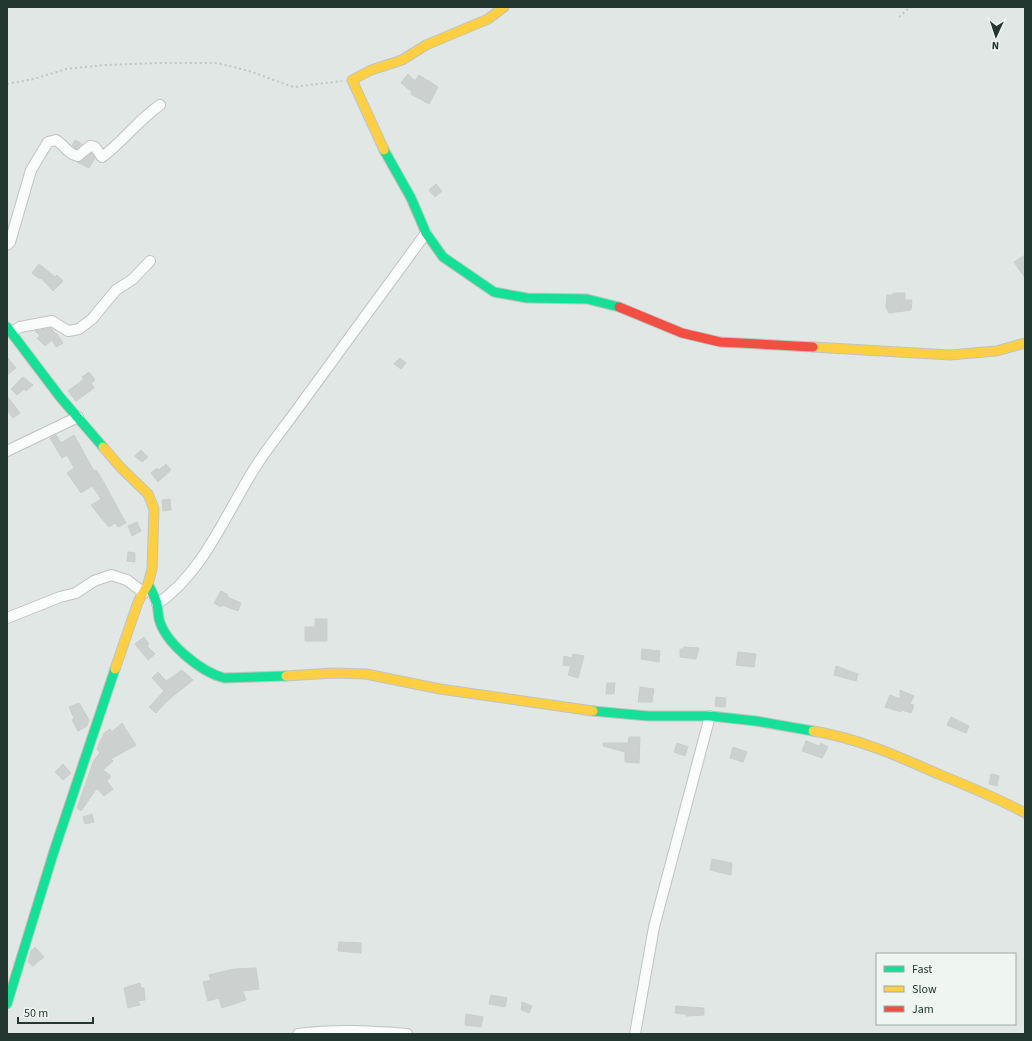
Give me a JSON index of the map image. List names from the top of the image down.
{
  "legend": ["Fast", "Slow", "Jam"],
  "scale_bar": "50 m",
  "north": "bottom"
}
